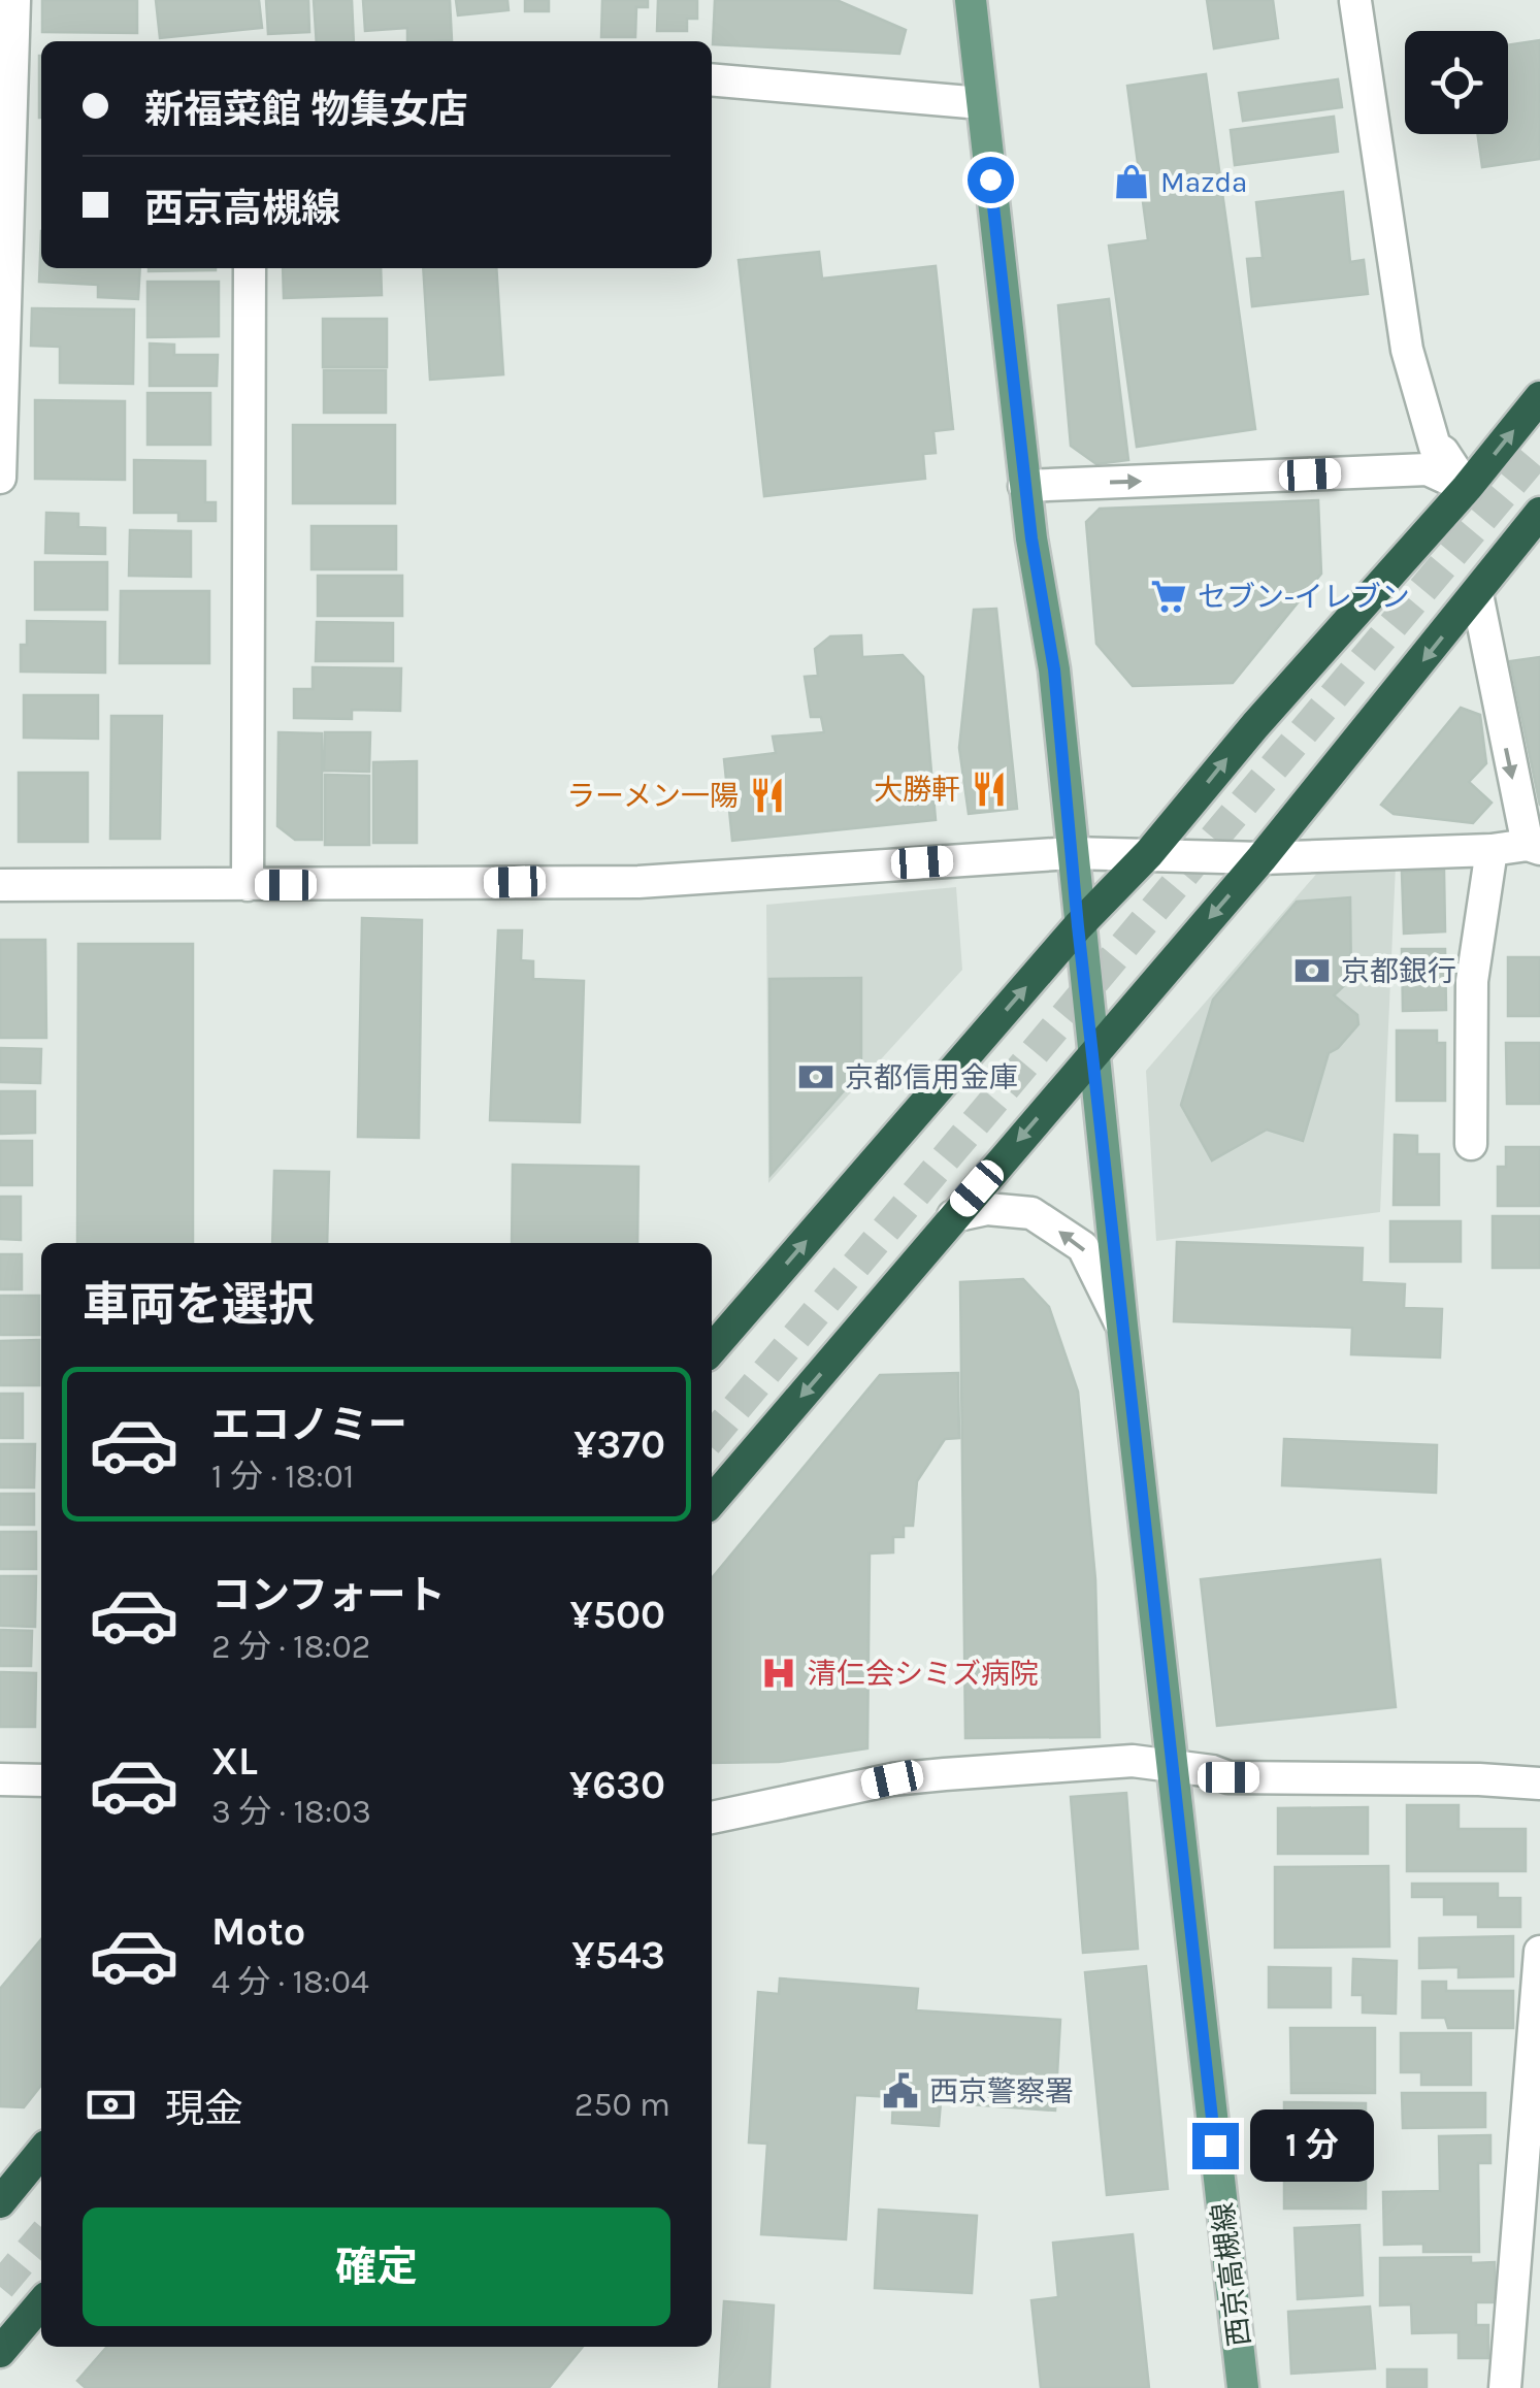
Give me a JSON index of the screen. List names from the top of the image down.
{
  "streets": {
    "main road": ["西京高槻線"]
  },
  "places": {
    "shop": ["Mazda"],
    "supermarket": ["セブン-イレブン"],
    "restaurant": ["大勝軒", "ラーメン一陽"],
    "bank": ["京都銀行", "京都信用金庫"],
    "hospital": ["清仁会シミズ病院"],
    "public building": ["西京警察署"]
  },
  "page": {
    "banner": ["新福菜館 物集女店", "西京高槻線"],
    "heading": "車両を選択",
    "list": [
      {
        "name": "エコノミー",
        "note": "1 分 · 18:01",
        "value": "¥370"
      },
      {
        "name": "コンフォート",
        "note": "2 分 · 18:02",
        "value": "¥500"
      },
      {
        "name": "XL",
        "note": "3 分 · 18:03",
        "value": "¥630"
      },
      {
        "name": "Moto",
        "note": "4 分 · 18:04",
        "value": "¥543"
      }
    ],
    "pay": ["現金", "250 m"],
    "bubble": "1 分",
    "buttons": "確定"
  }
}
